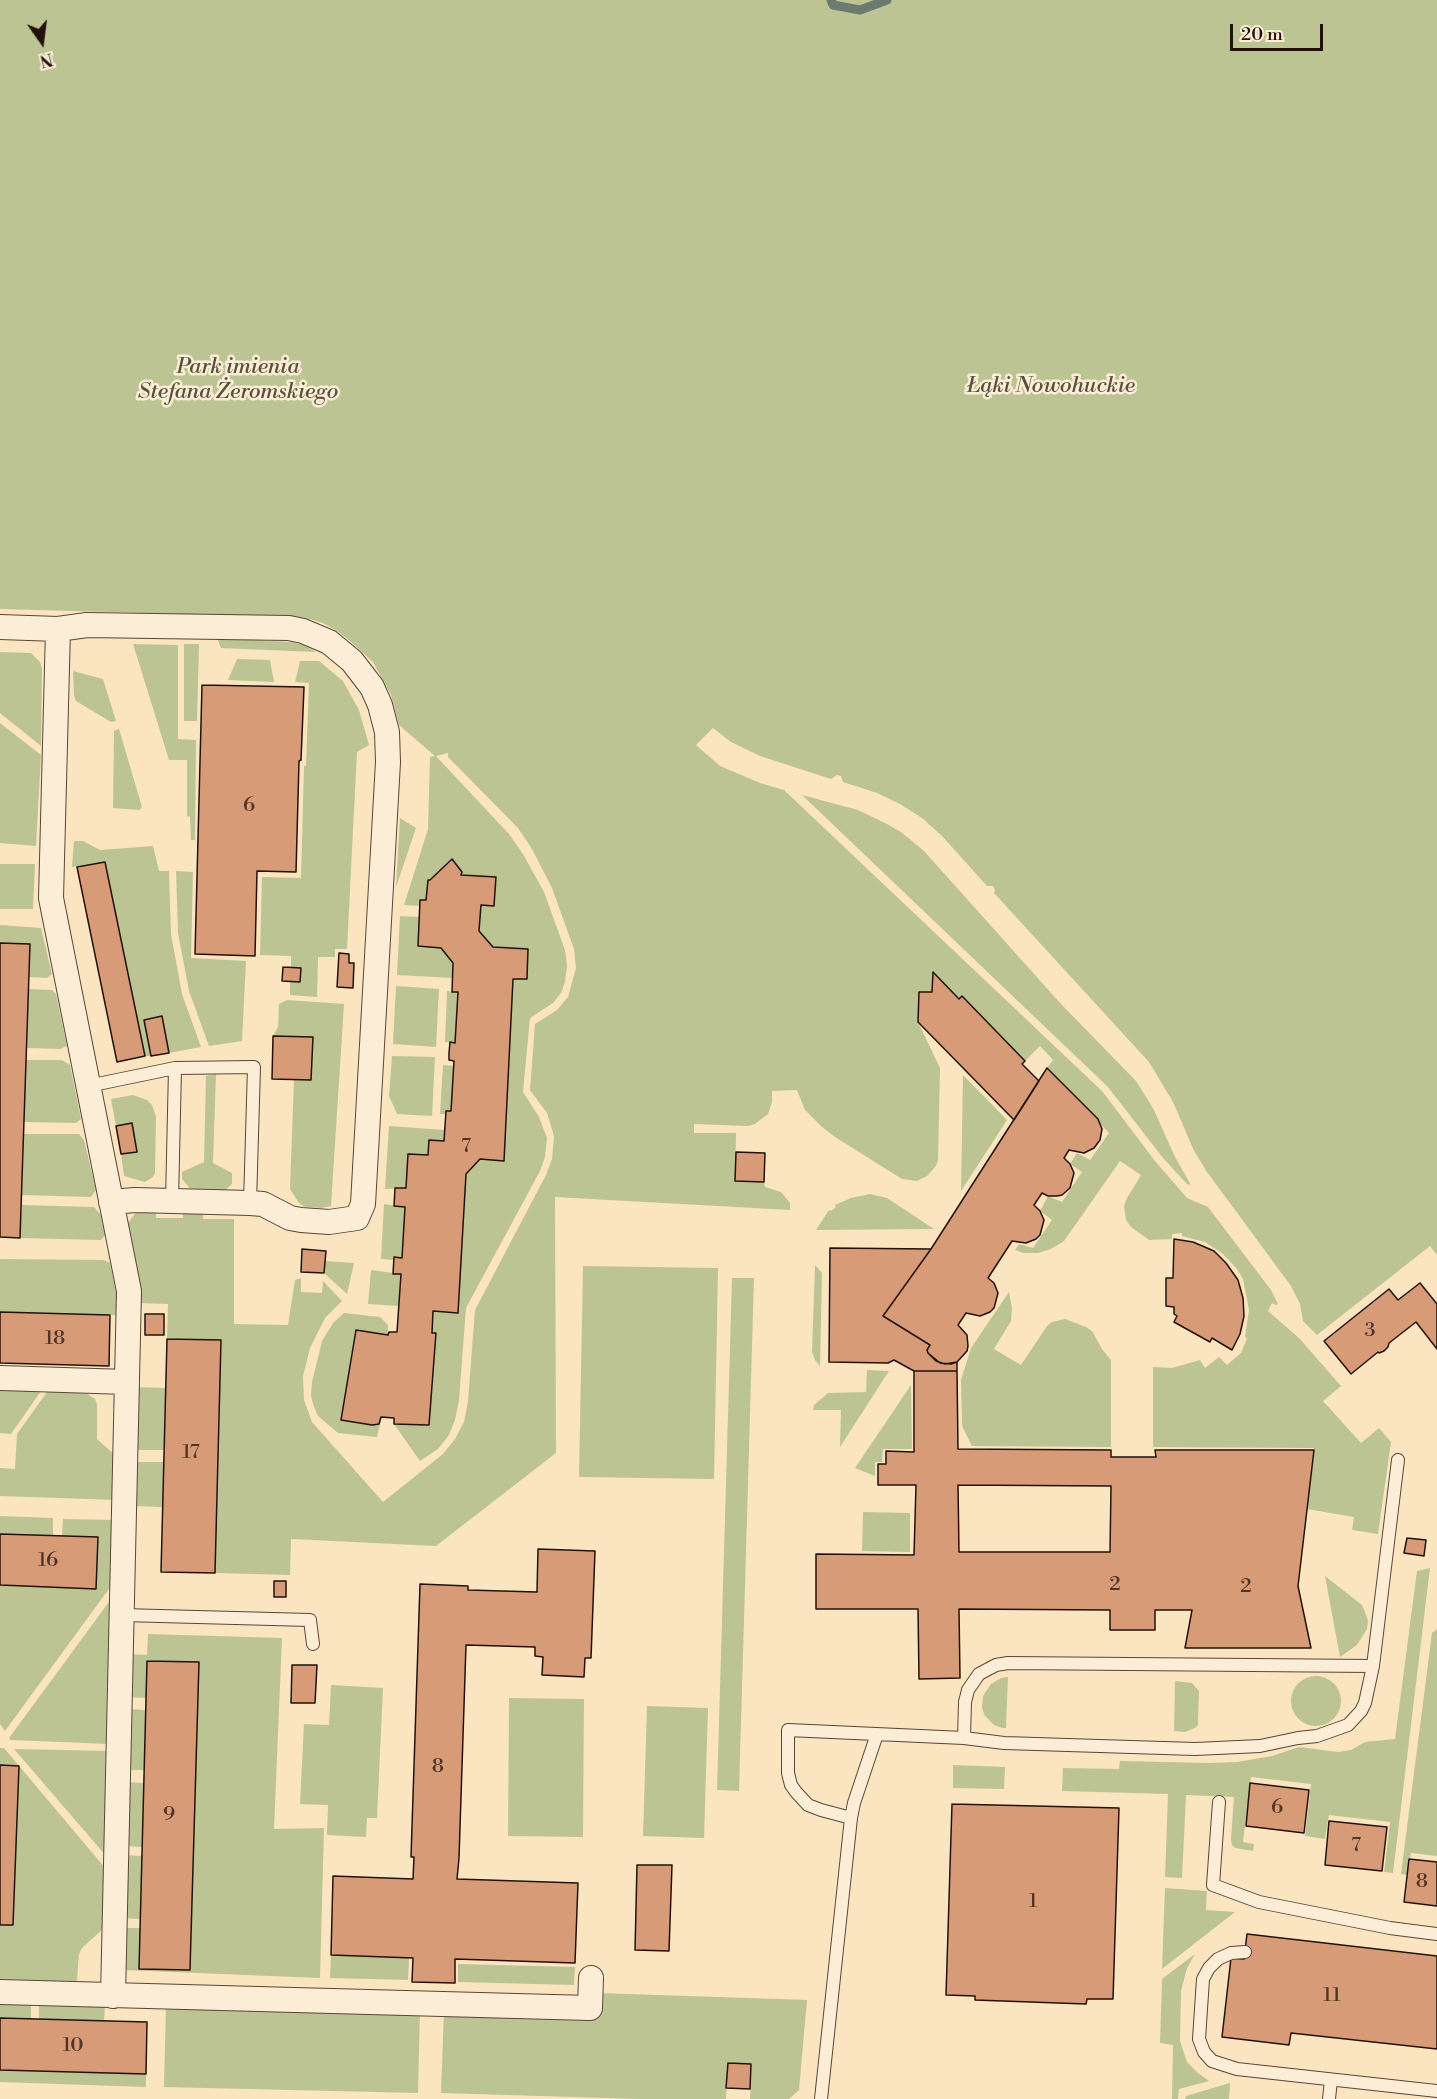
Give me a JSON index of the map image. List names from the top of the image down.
{
  "parks": ["Park imienia Stefana Żeromskiego", "Łąki Nowohuckie"],
  "house_numbers": [
    "6",
    "7",
    "3",
    "18",
    "17",
    "16",
    "2",
    "2",
    "8",
    "6",
    "9",
    "7",
    "8",
    "1",
    "11",
    "10"
  ],
  "scale_bar": "20 m",
  "north": "bottom"
}
